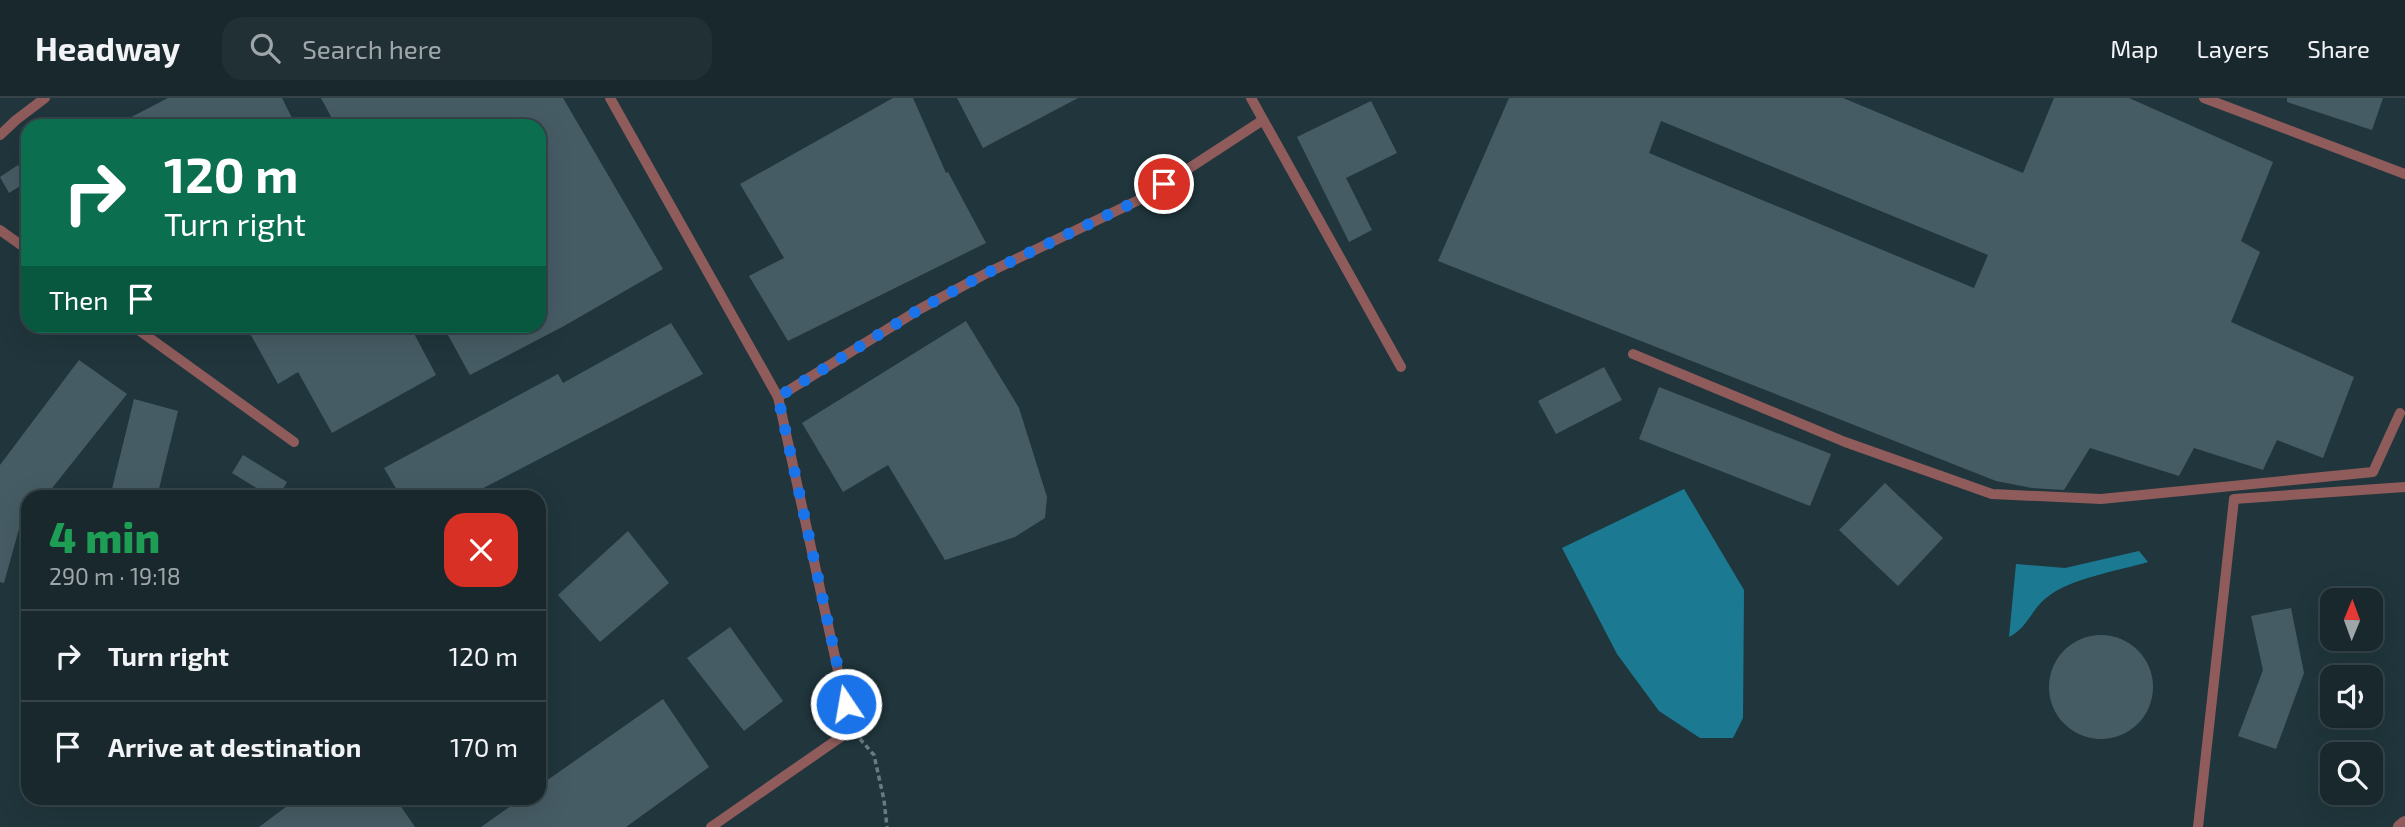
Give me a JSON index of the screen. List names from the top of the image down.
{
  "north": "top",
  "page": {
    "header": "Headway",
    "search": "Search here",
    "nav": ["Map", "Layers", "Share"],
    "turn": ["120 m", "Turn right"],
    "then": "Then",
    "heading": ["4 min", "290 m · 19:18"],
    "list": [
      {
        "name": "Turn right",
        "value": "120 m"
      },
      {
        "name": "Arrive at destination",
        "value": "170 m"
      }
    ]
  }
}
